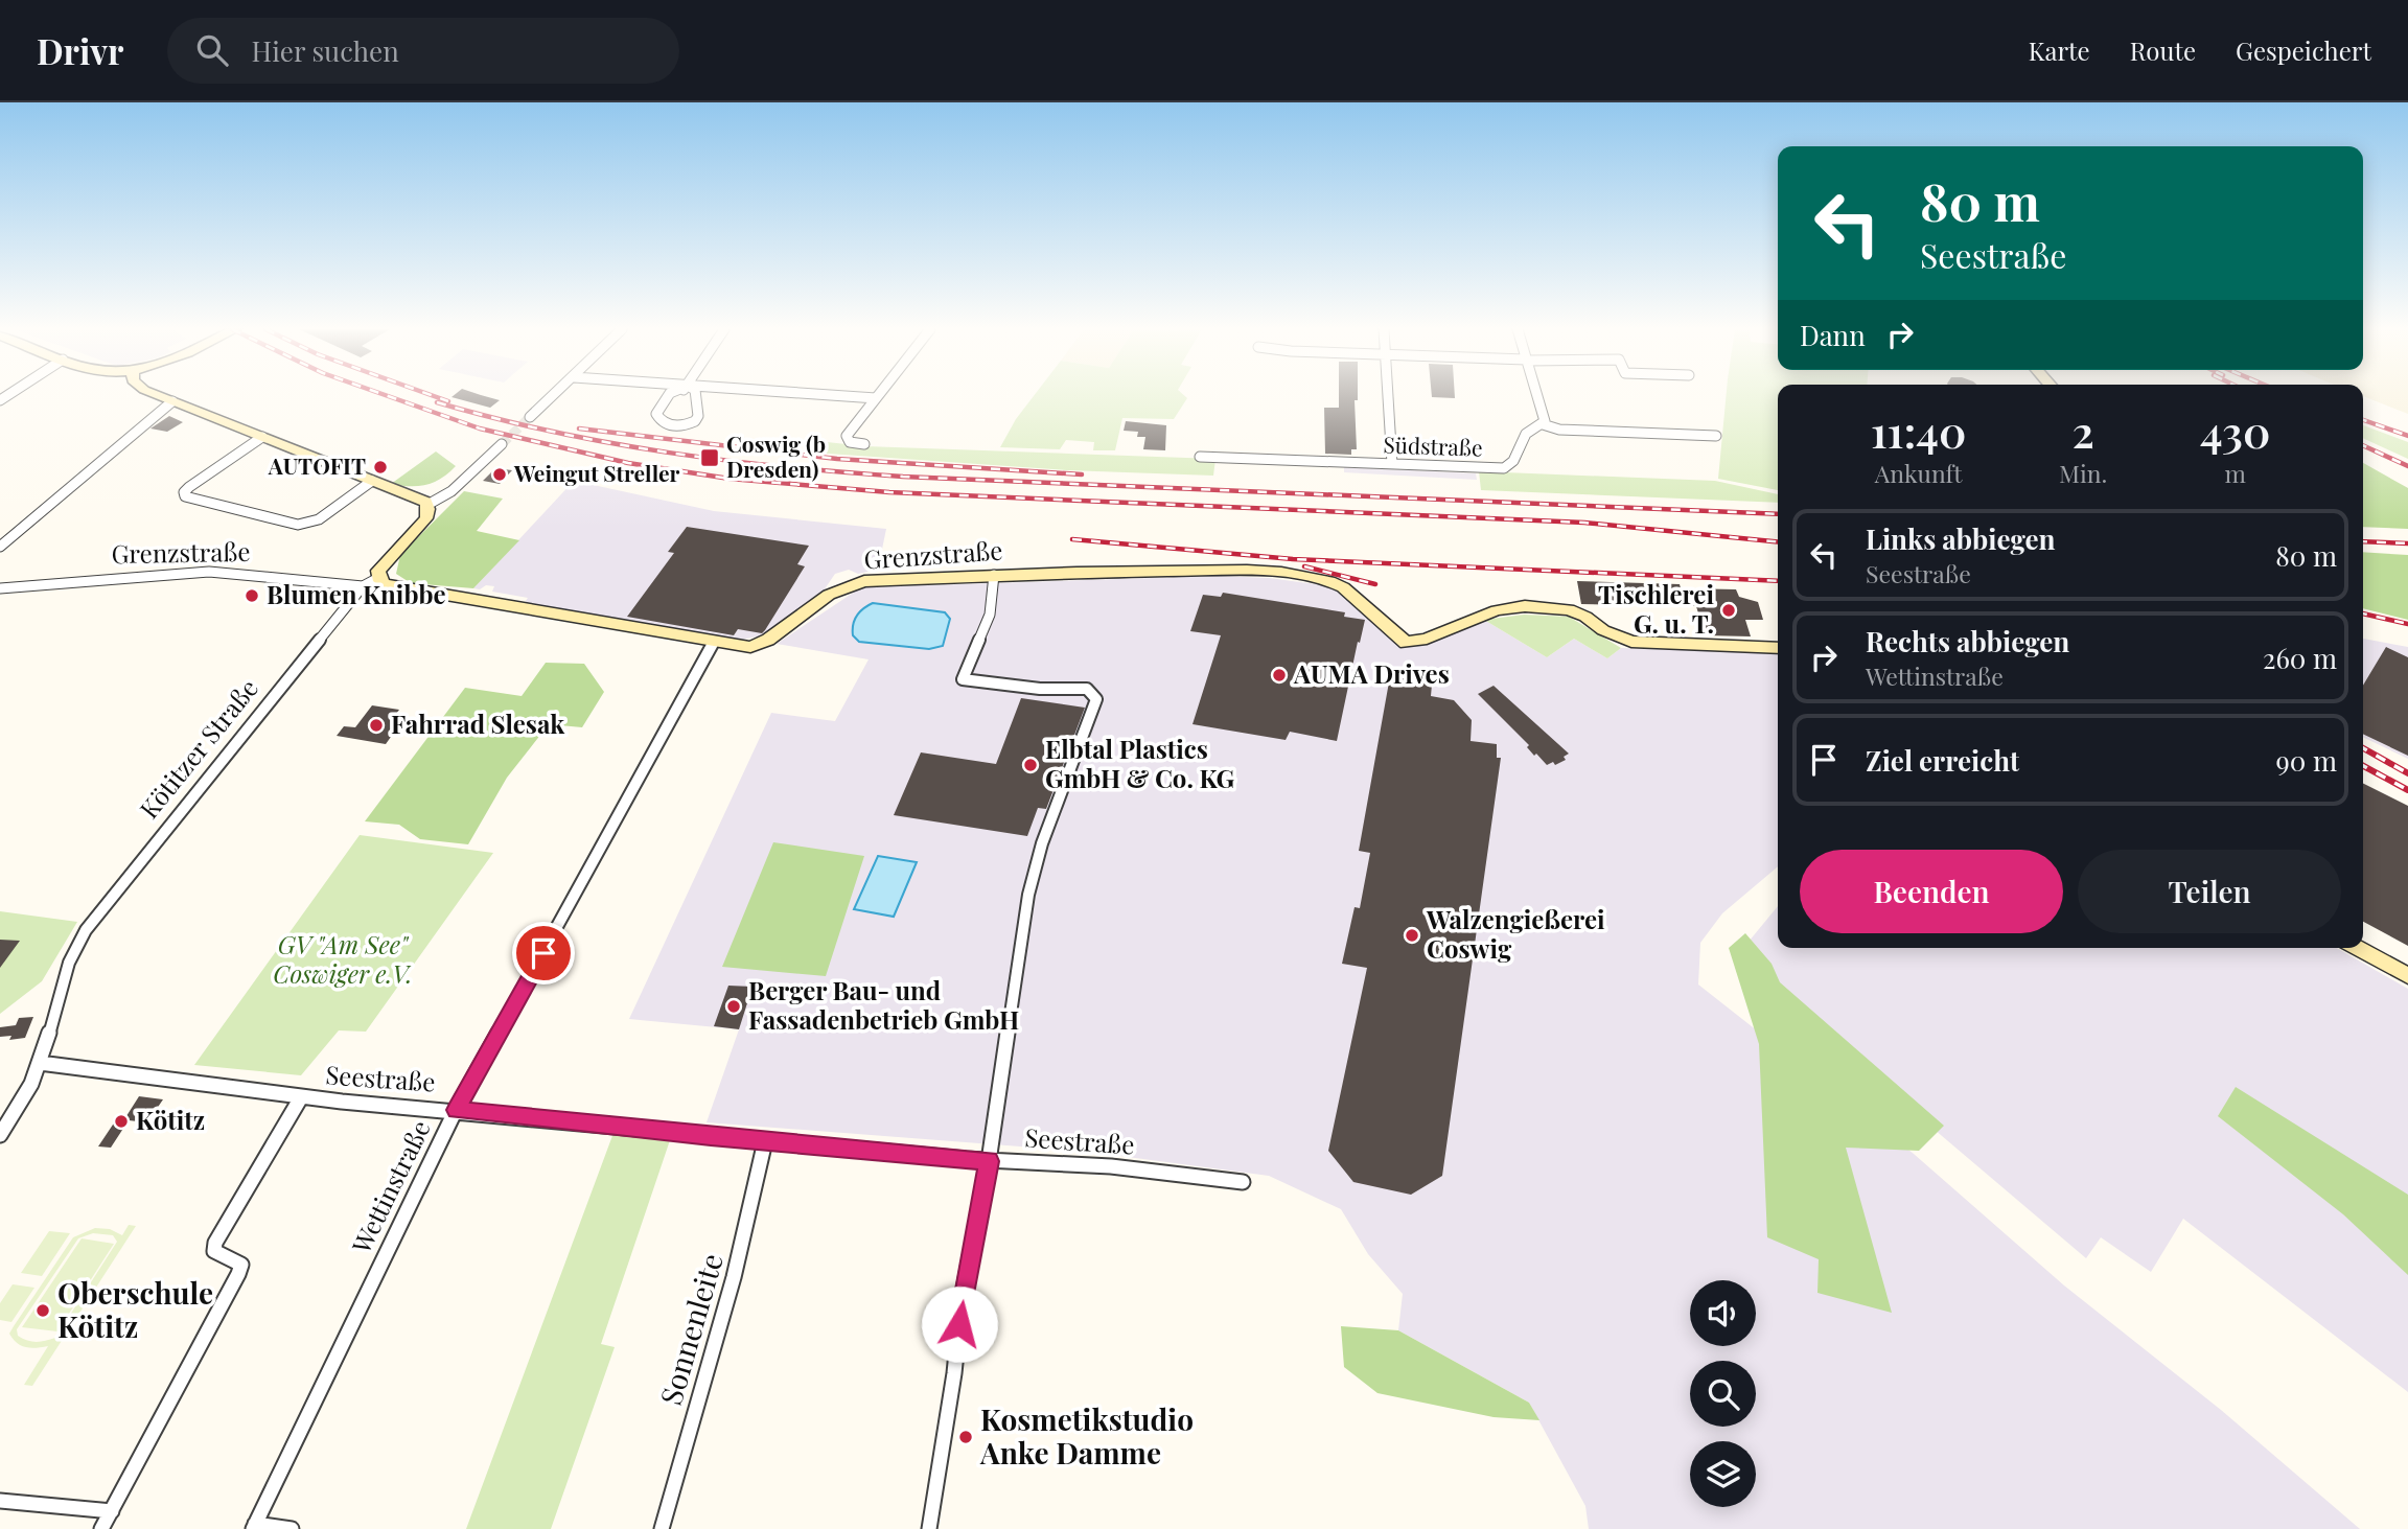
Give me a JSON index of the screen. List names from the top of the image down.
{
  "streets": {
    "street": [
      "Südstraße",
      "Grenzstraße",
      "Kötitzer Straße",
      "Seestraße",
      "Wettinstraße",
      "Sonnenleite"
    ]
  },
  "crossings": [
    ["Grenzstraße", "Kötitzer Straße"],
    ["Grenzstraße", "Wettinstraße"],
    ["Kötitzer Straße", "Seestraße"],
    ["Seestraße", "Wettinstraße"],
    ["Seestraße", "Sonnenleite"]
  ],
  "parks": ["GV \"Am See\" Coswiger e.V."],
  "places": {
    "transit": ["Coswig (b Dresden)"],
    "other": [
      "AUTOFIT",
      "Weingut Streller",
      "Blumen Knibbe",
      "Tischlerei G. u. T.",
      "AUMA Drives",
      "Fahrrad Slesak",
      "Elbtal Plastics GmbH & Co. KG",
      "Walzengießerei Coswig",
      "Berger Bau- und Fassadenbetrieb GmbH",
      "Kötitz",
      "Oberschule Kötitz",
      "Kosmetikstudio Anke Damme"
    ]
  },
  "page": {
    "header": "Drivr",
    "search": "Hier suchen",
    "nav": ["Karte", "Route", "Gespeichert"],
    "turn": ["80 m", "Seestraße"],
    "then": "Dann",
    "eta": [
      "11:40",
      "Ankunft",
      "2",
      "Min.",
      "430",
      "m"
    ],
    "list": [
      {
        "name": "Links abbiegen",
        "note": "Seestraße",
        "value": "80 m"
      },
      {
        "name": "Rechts abbiegen",
        "note": "Wettinstraße",
        "value": "260 m"
      },
      {
        "name": "Ziel erreicht",
        "value": "90 m"
      }
    ],
    "buttons": ["Beenden", "Teilen"]
  }
}
